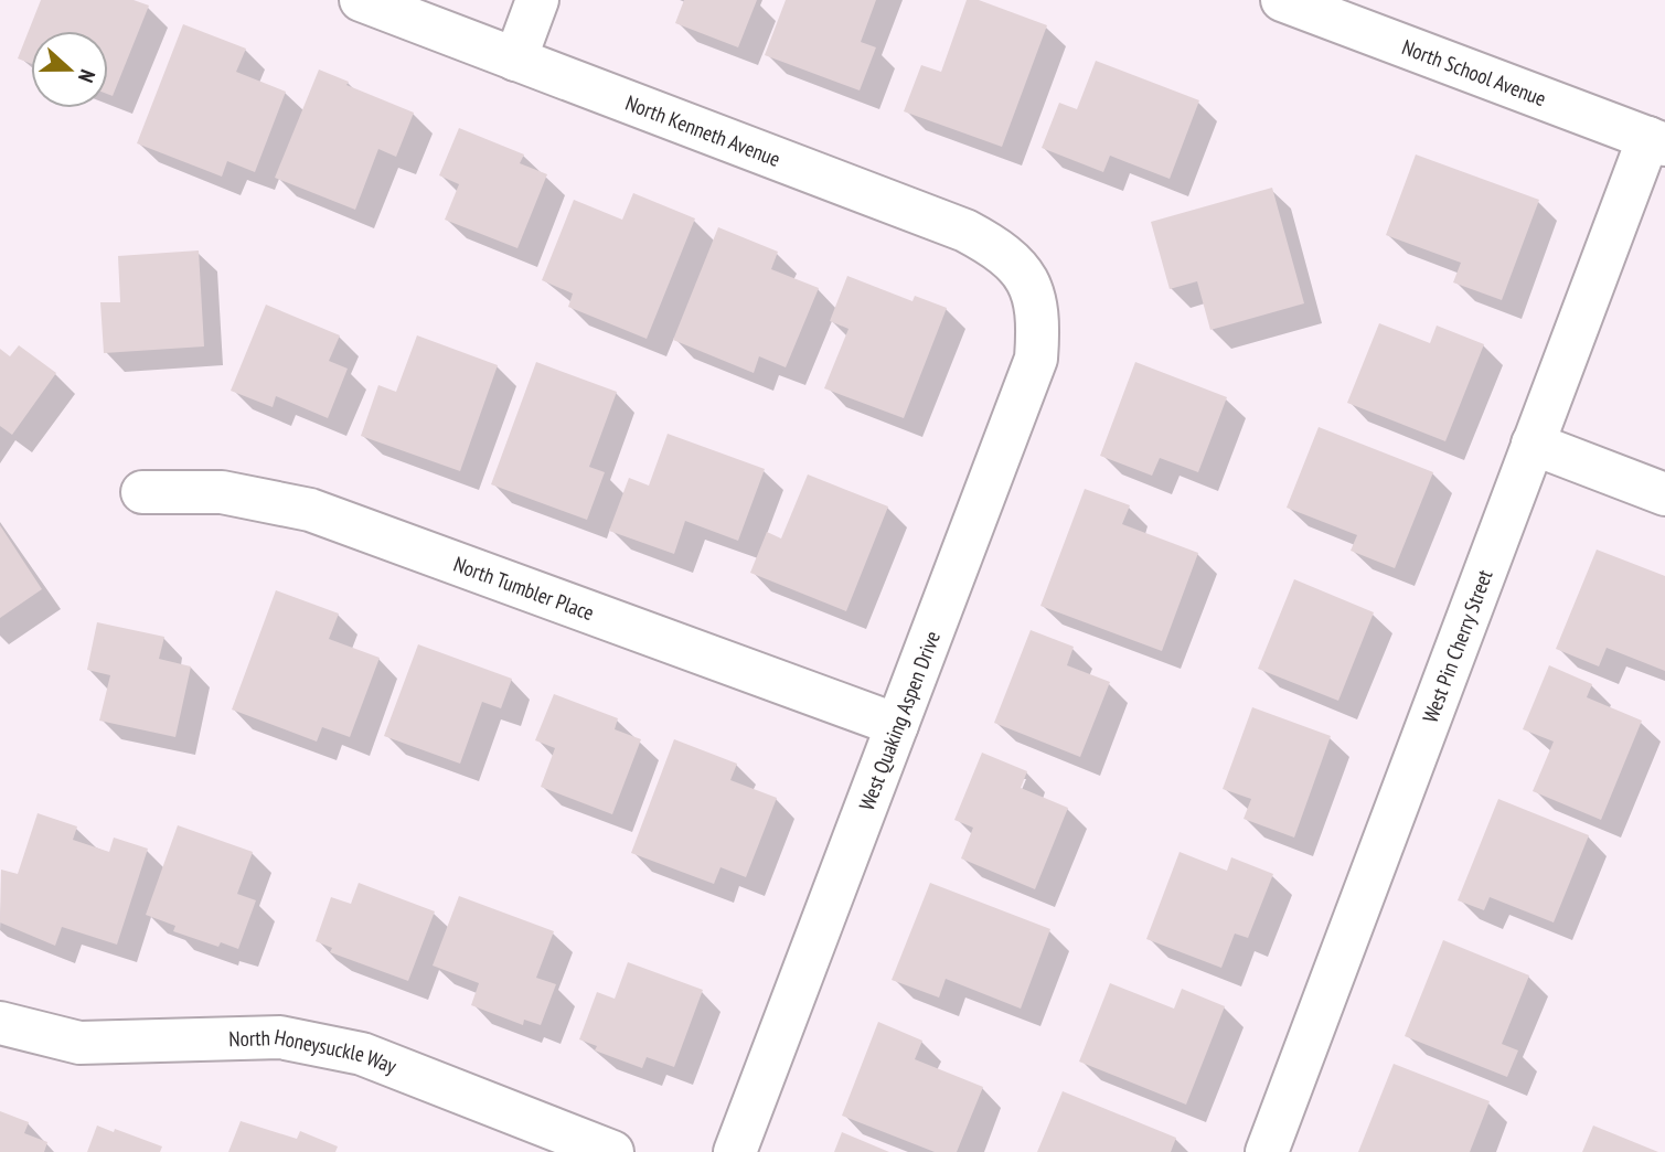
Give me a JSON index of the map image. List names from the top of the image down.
{
  "streets": {
    "street": [
      "North School Avenue",
      "North Kenneth Avenue",
      "North Tumbler Place",
      "West Pin Cherry Street",
      "West Quaking Aspen Drive",
      "North Honeysuckle Way"
    ]
  },
  "crossings": [
    ["North School Avenue", "West Pin Cherry Street"],
    ["North Kenneth Avenue", "West Quaking Aspen Drive"],
    ["North Tumbler Place", "West Quaking Aspen Drive"]
  ],
  "north": "right"
}
